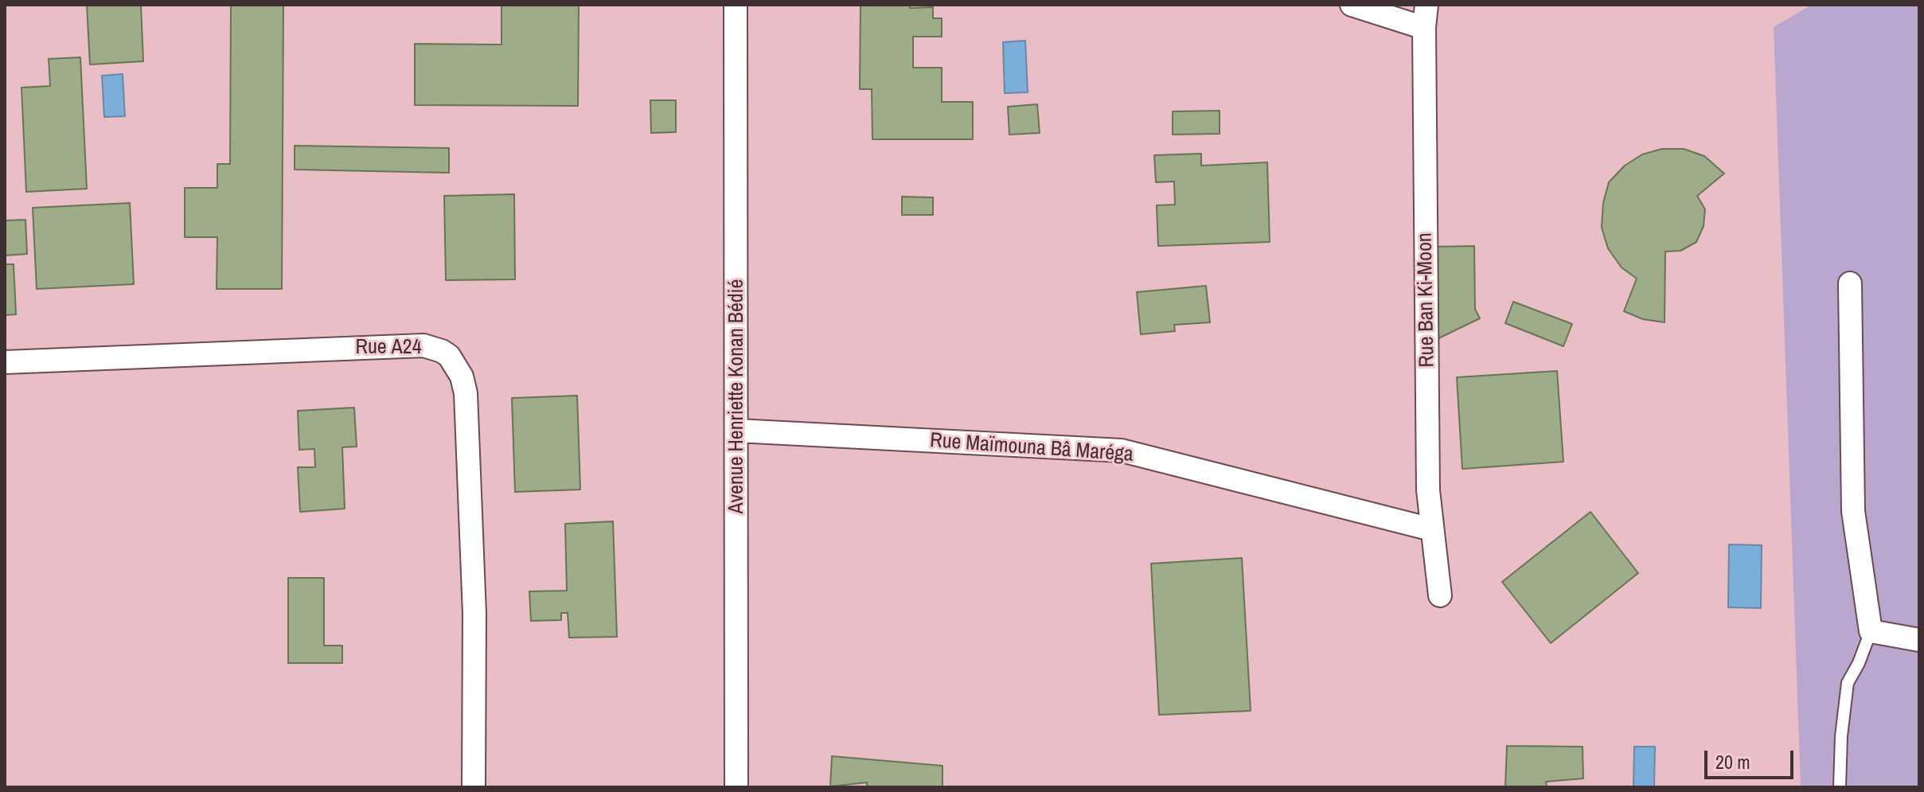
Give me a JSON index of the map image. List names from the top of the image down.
{
  "streets": {
    "street": [
      "Rue Ban Ki-Moon",
      "Rue A24",
      "Avenue Henriette Konan Bédié",
      "Rue Maïmouna Bâ Maréga"
    ]
  },
  "crossings": [
    ["Rue Ban Ki-Moon", "Rue Maïmouna Bâ Maréga"],
    ["Avenue Henriette Konan Bédié", "Rue Maïmouna Bâ Maréga"]
  ],
  "scale_bar": "20 m"
}
